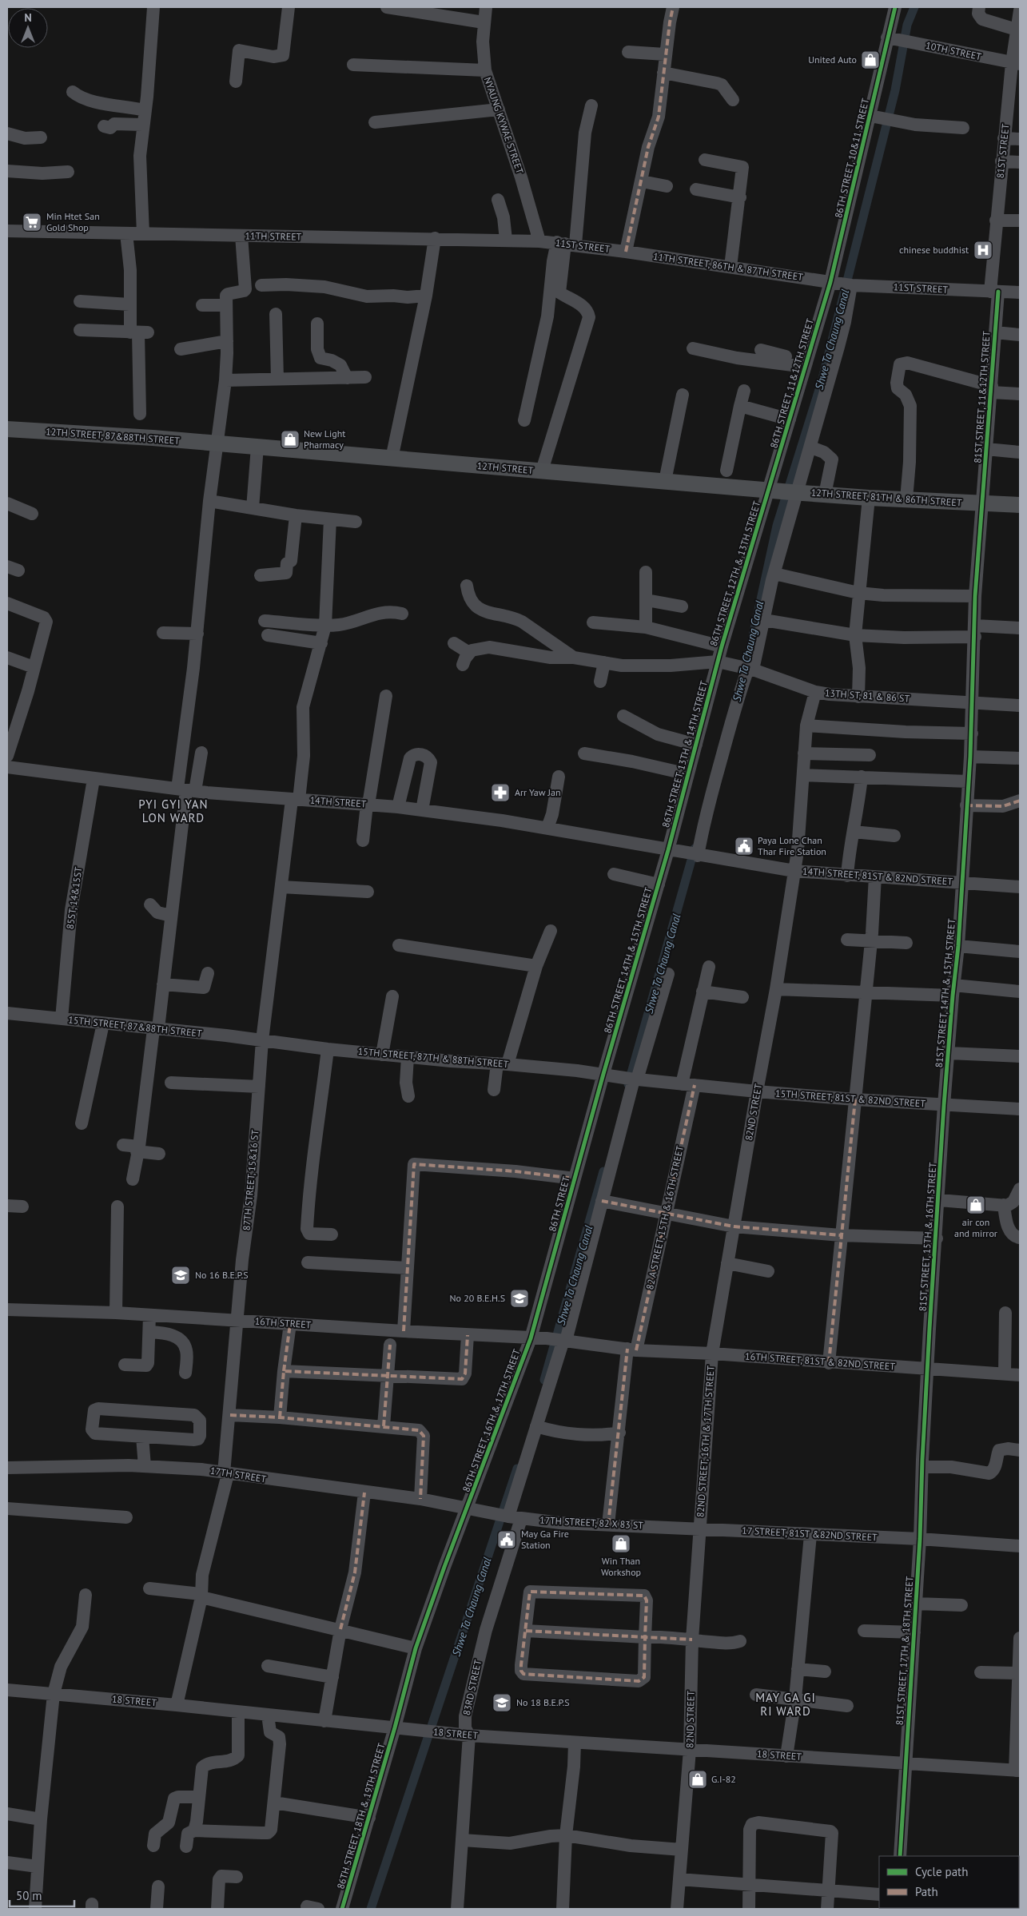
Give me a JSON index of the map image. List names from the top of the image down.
{
  "streets": {
    "main road": ["12TH STREET, 87&88TH STREET", "12TH STREET", "12TH STREET, 81TH & 86TH STREET"],
    "street": [
      "10TH STREET",
      "NYAUNG KYWAE STREET",
      "81ST STREET",
      "86TH STREET, 10&11 STREET",
      "11TH STREET",
      "11ST STREET",
      "11TH STREET, 86TH & 87TH STREET",
      "86TH STREET, 11&12TH STREET",
      "81ST STREET, 11&12TH STREET",
      "86TH STREET, 12TH & 13TH STREET",
      "13TH ST, 81 & 86 ST",
      "86TH STREET, 13TH & 14TH STREET",
      "14TH STREET",
      "14TH STREET, 81ST & 82ND STREET",
      "85ST, 14&15ST",
      "86TH STREET, 14TH & 15TH STREET",
      "81ST STREET, 14TH & 15TH STREET",
      "15TH STREET, 87&88TH STREET",
      "15TH STREET, 87TH & 88TH STREET",
      "15TH STREET, 81ST & 82ND STREET",
      "82ND STREET",
      "87TH STREET, 15&16 ST",
      "86TH STREET",
      "82 A STREET, 15TH & 16TH STREET",
      "81ST STREET, 15TH & 16TH STREET",
      "16TH STREET",
      "16TH STREET, 81ST & 82ND STREET",
      "86TH STREET, 16TH & 17TH STREET",
      "82ND STREET, 16TH & 17TH STREET",
      "17TH STREET",
      "17TH STREET, 82 X 83 ST",
      "17 STREET, 81ST &82ND STREET",
      "81ST STREET, 17TH & 18TH STREET",
      "83RD STREET",
      "18 STREET",
      "86TH STREET, 18TH & 19TH STREET"
    ]
  },
  "crossings": [
    ["10TH STREET", "81ST STREET"],
    ["10TH STREET", "86TH STREET, 10&11 STREET"],
    ["NYAUNG KYWAE STREET", "11TH STREET"],
    ["NYAUNG KYWAE STREET", "11ST STREET"],
    ["81ST STREET", "11ST STREET"],
    ["81ST STREET", "81ST STREET, 11&12TH STREET"],
    ["86TH STREET, 10&11 STREET", "11ST STREET"],
    ["86TH STREET, 10&11 STREET", "11TH STREET, 86TH & 87TH STREET"],
    ["86TH STREET, 10&11 STREET", "86TH STREET, 11&12TH STREET"],
    ["11TH STREET", "11ST STREET"],
    ["11ST STREET", "11TH STREET, 86TH & 87TH STREET"],
    ["11ST STREET", "86TH STREET, 11&12TH STREET"],
    ["11ST STREET", "81ST STREET, 11&12TH STREET"],
    ["11TH STREET, 86TH & 87TH STREET", "86TH STREET, 11&12TH STREET"],
    ["86TH STREET, 11&12TH STREET", "12TH STREET"],
    ["86TH STREET, 11&12TH STREET", "12TH STREET, 81TH & 86TH STREET"],
    ["86TH STREET, 11&12TH STREET", "86TH STREET, 12TH & 13TH STREET"],
    ["81ST STREET, 11&12TH STREET", "12TH STREET, 81TH & 86TH STREET"],
    ["81ST STREET, 11&12TH STREET", "13TH ST, 81 & 86 ST"],
    ["81ST STREET, 11&12TH STREET", "81ST STREET, 14TH & 15TH STREET"],
    ["12TH STREET, 87&88TH STREET", "12TH STREET"],
    ["12TH STREET", "12TH STREET, 81TH & 86TH STREET"],
    ["12TH STREET", "86TH STREET, 12TH & 13TH STREET"],
    ["12TH STREET, 81TH & 86TH STREET", "86TH STREET, 12TH & 13TH STREET"],
    ["86TH STREET, 12TH & 13TH STREET", "13TH ST, 81 & 86 ST"],
    ["86TH STREET, 12TH & 13TH STREET", "86TH STREET, 13TH & 14TH STREET"],
    ["13TH ST, 81 & 86 ST", "86TH STREET, 13TH & 14TH STREET"],
    ["13TH ST, 81 & 86 ST", "81ST STREET, 14TH & 15TH STREET"],
    ["13TH ST, 81 & 86 ST", "82ND STREET"],
    ["86TH STREET, 13TH & 14TH STREET", "14TH STREET"],
    ["86TH STREET, 13TH & 14TH STREET", "86TH STREET, 14TH & 15TH STREET"],
    ["14TH STREET", "14TH STREET, 81ST & 82ND STREET"],
    ["14TH STREET", "85ST, 14&15ST"],
    ["14TH STREET", "86TH STREET, 14TH & 15TH STREET"],
    ["14TH STREET", "87TH STREET, 15&16 ST"],
    ["14TH STREET, 81ST & 82ND STREET", "81ST STREET, 14TH & 15TH STREET"],
    ["14TH STREET, 81ST & 82ND STREET", "82ND STREET"],
    ["85ST, 14&15ST", "15TH STREET, 87&88TH STREET"],
    ["86TH STREET, 14TH & 15TH STREET", "15TH STREET, 87TH & 88TH STREET"],
    ["86TH STREET, 14TH & 15TH STREET", "86TH STREET"],
    ["81ST STREET, 14TH & 15TH STREET", "15TH STREET, 81ST & 82ND STREET"],
    ["81ST STREET, 14TH & 15TH STREET", "81ST STREET, 15TH & 16TH STREET"],
    ["15TH STREET, 87&88TH STREET", "15TH STREET, 87TH & 88TH STREET"],
    ["15TH STREET, 87&88TH STREET", "87TH STREET, 15&16 ST"],
    ["15TH STREET, 87TH & 88TH STREET", "15TH STREET, 81ST & 82ND STREET"],
    ["15TH STREET, 87TH & 88TH STREET", "87TH STREET, 15&16 ST"],
    ["15TH STREET, 87TH & 88TH STREET", "86TH STREET"],
    ["15TH STREET, 87TH & 88TH STREET", "82 A STREET, 15TH & 16TH STREET"],
    ["15TH STREET, 87TH & 88TH STREET", "83RD STREET"],
    ["15TH STREET, 81ST & 82ND STREET", "82ND STREET"],
    ["15TH STREET, 81ST & 82ND STREET", "82 A STREET, 15TH & 16TH STREET"],
    ["15TH STREET, 81ST & 82ND STREET", "81ST STREET, 15TH & 16TH STREET"],
    ["82ND STREET", "16TH STREET, 81ST & 82ND STREET"],
    ["82ND STREET", "82ND STREET, 16TH & 17TH STREET"],
    ["82ND STREET", "17TH STREET, 82 X 83 ST"],
    ["82ND STREET", "17 STREET, 81ST &82ND STREET"],
    ["82ND STREET", "18 STREET"],
    ["87TH STREET, 15&16 ST", "16TH STREET"],
    ["87TH STREET, 15&16 ST", "17TH STREET"],
    ["87TH STREET, 15&16 ST", "18 STREET"],
    ["86TH STREET", "16TH STREET"],
    ["86TH STREET", "86TH STREET, 16TH & 17TH STREET"],
    ["82 A STREET, 15TH & 16TH STREET", "16TH STREET"],
    ["82 A STREET, 15TH & 16TH STREET", "16TH STREET, 81ST & 82ND STREET"],
    ["82 A STREET, 15TH & 16TH STREET", "17TH STREET, 82 X 83 ST"],
    ["81ST STREET, 15TH & 16TH STREET", "16TH STREET, 81ST & 82ND STREET"],
    ["81ST STREET, 15TH & 16TH STREET", "81ST STREET, 17TH & 18TH STREET"],
    ["16TH STREET", "16TH STREET, 81ST & 82ND STREET"],
    ["16TH STREET", "86TH STREET, 16TH & 17TH STREET"],
    ["16TH STREET", "83RD STREET"],
    ["16TH STREET, 81ST & 82ND STREET", "82ND STREET, 16TH & 17TH STREET"],
    ["86TH STREET, 16TH & 17TH STREET", "17TH STREET"],
    ["86TH STREET, 16TH & 17TH STREET", "86TH STREET, 18TH & 19TH STREET"],
    ["82ND STREET, 16TH & 17TH STREET", "17TH STREET, 82 X 83 ST"],
    ["82ND STREET, 16TH & 17TH STREET", "17 STREET, 81ST &82ND STREET"],
    ["17TH STREET", "17TH STREET, 82 X 83 ST"],
    ["17TH STREET, 82 X 83 ST", "17 STREET, 81ST &82ND STREET"],
    ["17TH STREET, 82 X 83 ST", "83RD STREET"],
    ["17 STREET, 81ST &82ND STREET", "81ST STREET, 17TH & 18TH STREET"],
    ["81ST STREET, 17TH & 18TH STREET", "18 STREET"],
    ["83RD STREET", "18 STREET"],
    ["18 STREET", "86TH STREET, 18TH & 19TH STREET"]
  ],
  "districts": ["PYI GYI YAN LON WARD", "MAY GA GI RI WARD"],
  "water": ["Shwe Ta Chaung Canal"],
  "places": {
    "shop": [
      "United Auto",
      "New Light Pharmacy",
      "air con and mirror",
      "Win Than Workshop",
      "G.I-82"
    ],
    "supermarket": ["Min Htet San Gold Shop"],
    "hospital": ["chinese buddhist"],
    "pharmacy": ["Arr Yaw Jan"],
    "public building": ["Paya Lone Chan Thar Fire Station", "May Ga Fire Station"],
    "school or university": ["No 16 B.E.P.S", "No 20 B.E.H.S", "No 18 B.E.P.S"]
  },
  "legend": ["Cycle path", "Path"],
  "scale_bar": "50 m",
  "north": "top"
}
